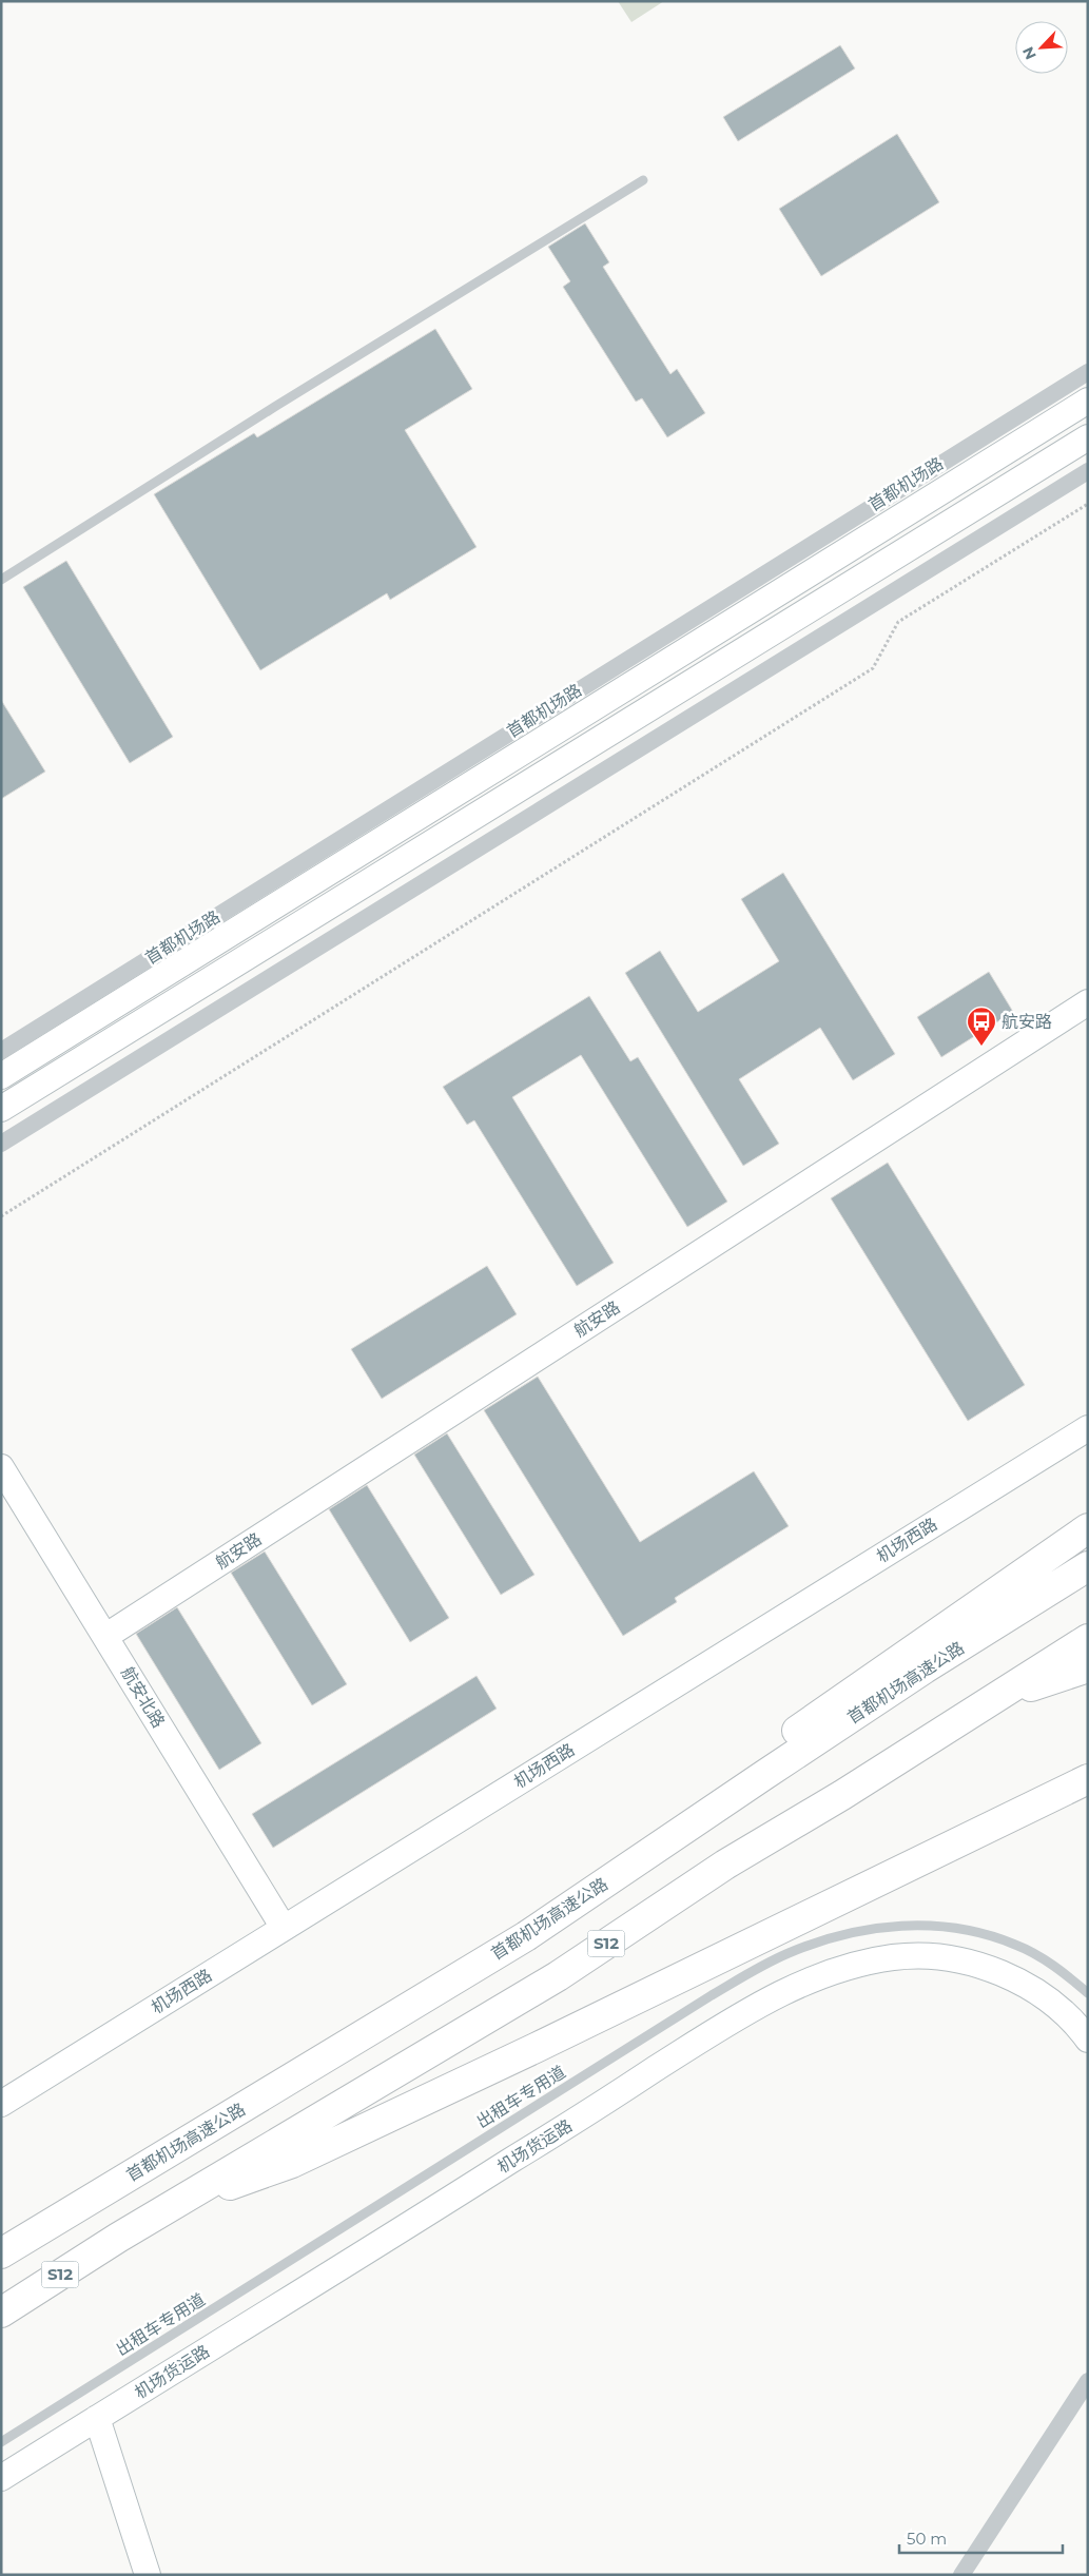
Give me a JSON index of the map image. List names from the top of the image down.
{
  "streets": {
    "highway": ["首都机场高速公路", "S12"],
    "street": [
      "首都机场路",
      "航安路",
      "机场西路",
      "航安北路",
      "机场货运路"
    ],
    "lane": ["出租车专用道"]
  },
  "crossings": [
    ["航安路", "航安北路"],
    ["机场西路", "航安北路"]
  ],
  "places": {
    "bus stop": ["航安路"]
  },
  "scale_bar": "50 m",
  "north": "bottom left"
}
